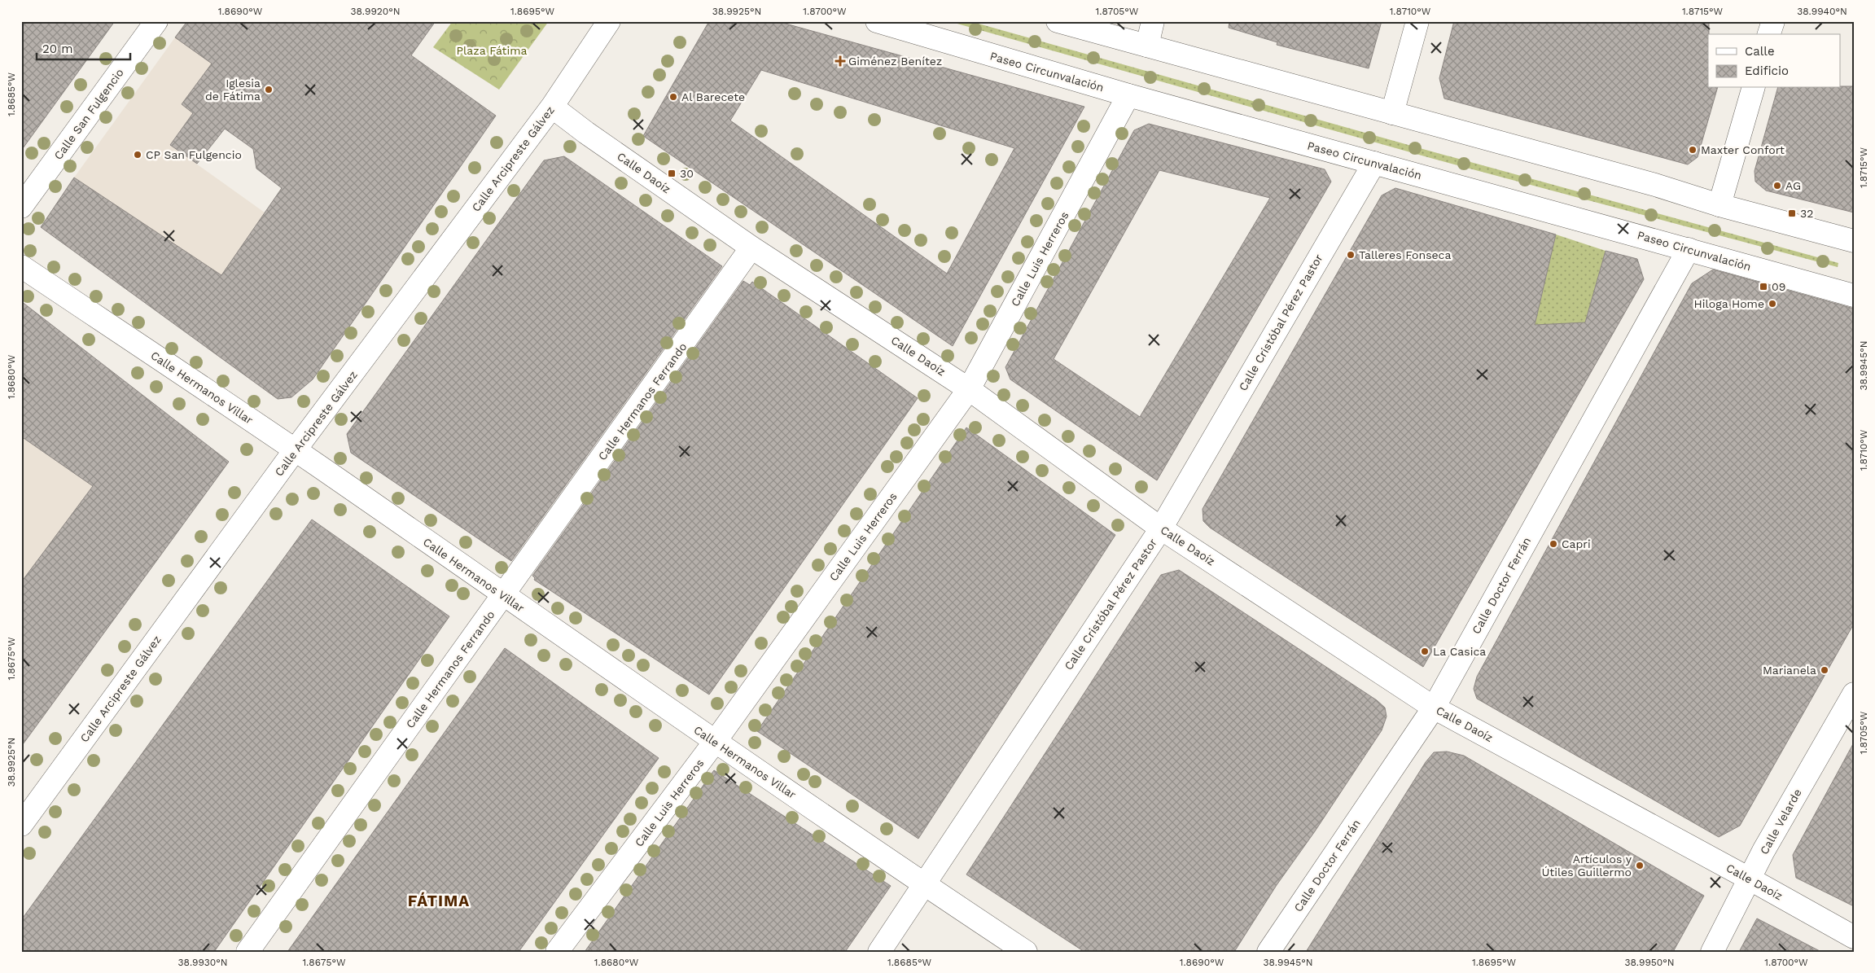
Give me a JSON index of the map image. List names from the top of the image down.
{
  "streets": {
    "street": [
      "Paseo Circunvalación",
      "Calle San Fulgencio",
      "Calle Arcipreste Gálvez",
      "Calle Daoíz",
      "Calle Luis Herreros",
      "Calle Cristóbal Pérez Pastor",
      "Calle Hermanos Villar",
      "Calle Hermanos Ferrando",
      "Calle Doctor Ferrán",
      "Calle Velarde"
    ]
  },
  "crossings": [
    ["Paseo Circunvalación", "Calle Luis Herreros"],
    ["Paseo Circunvalación", "Calle Cristóbal Pérez Pastor"],
    ["Paseo Circunvalación", "Calle Doctor Ferrán"],
    ["Calle Arcipreste Gálvez", "Calle Daoíz"],
    ["Calle Arcipreste Gálvez", "Calle Hermanos Villar"],
    ["Calle Daoíz", "Calle Luis Herreros"],
    ["Calle Daoíz", "Calle Cristóbal Pérez Pastor"],
    ["Calle Daoíz", "Calle Hermanos Ferrando"],
    ["Calle Daoíz", "Calle Doctor Ferrán"],
    ["Calle Daoíz", "Calle Velarde"],
    ["Calle Luis Herreros", "Calle Hermanos Villar"],
    ["Calle Cristóbal Pérez Pastor", "Calle Hermanos Villar"],
    ["Calle Hermanos Villar", "Calle Hermanos Ferrando"]
  ],
  "districts": ["FÁTIMA"],
  "parks": ["Plaza Fátima"],
  "places": {
    "health": ["Giménez Benítez"],
    "other": [
      "Iglesia de Fátima",
      "Al Barecete",
      "Maxter Confort",
      "CP San Fulgencio",
      "AG",
      "Talleres Fonseca",
      "Hiloga Home",
      "Capri",
      "La Casica",
      "Marianela",
      "Artículos y Útiles Guillermo"
    ],
    "transit": ["30", "32", "09"]
  },
  "legend": ["Calle", "Edificio"],
  "scale_bar": "20 m",
  "coordinates": [
    "1.8690°W",
    "38.9920°N",
    "1.8695°W",
    "38.9925°N",
    "1.8700°W",
    "1.8705°W",
    "1.8710°W",
    "1.8715°W",
    "38.9940°N",
    "1.8685°W",
    "38.9945°N",
    "1.8680°W",
    "1.8675°W",
    "38.9930°N",
    "38.9950°N"
  ]
}
